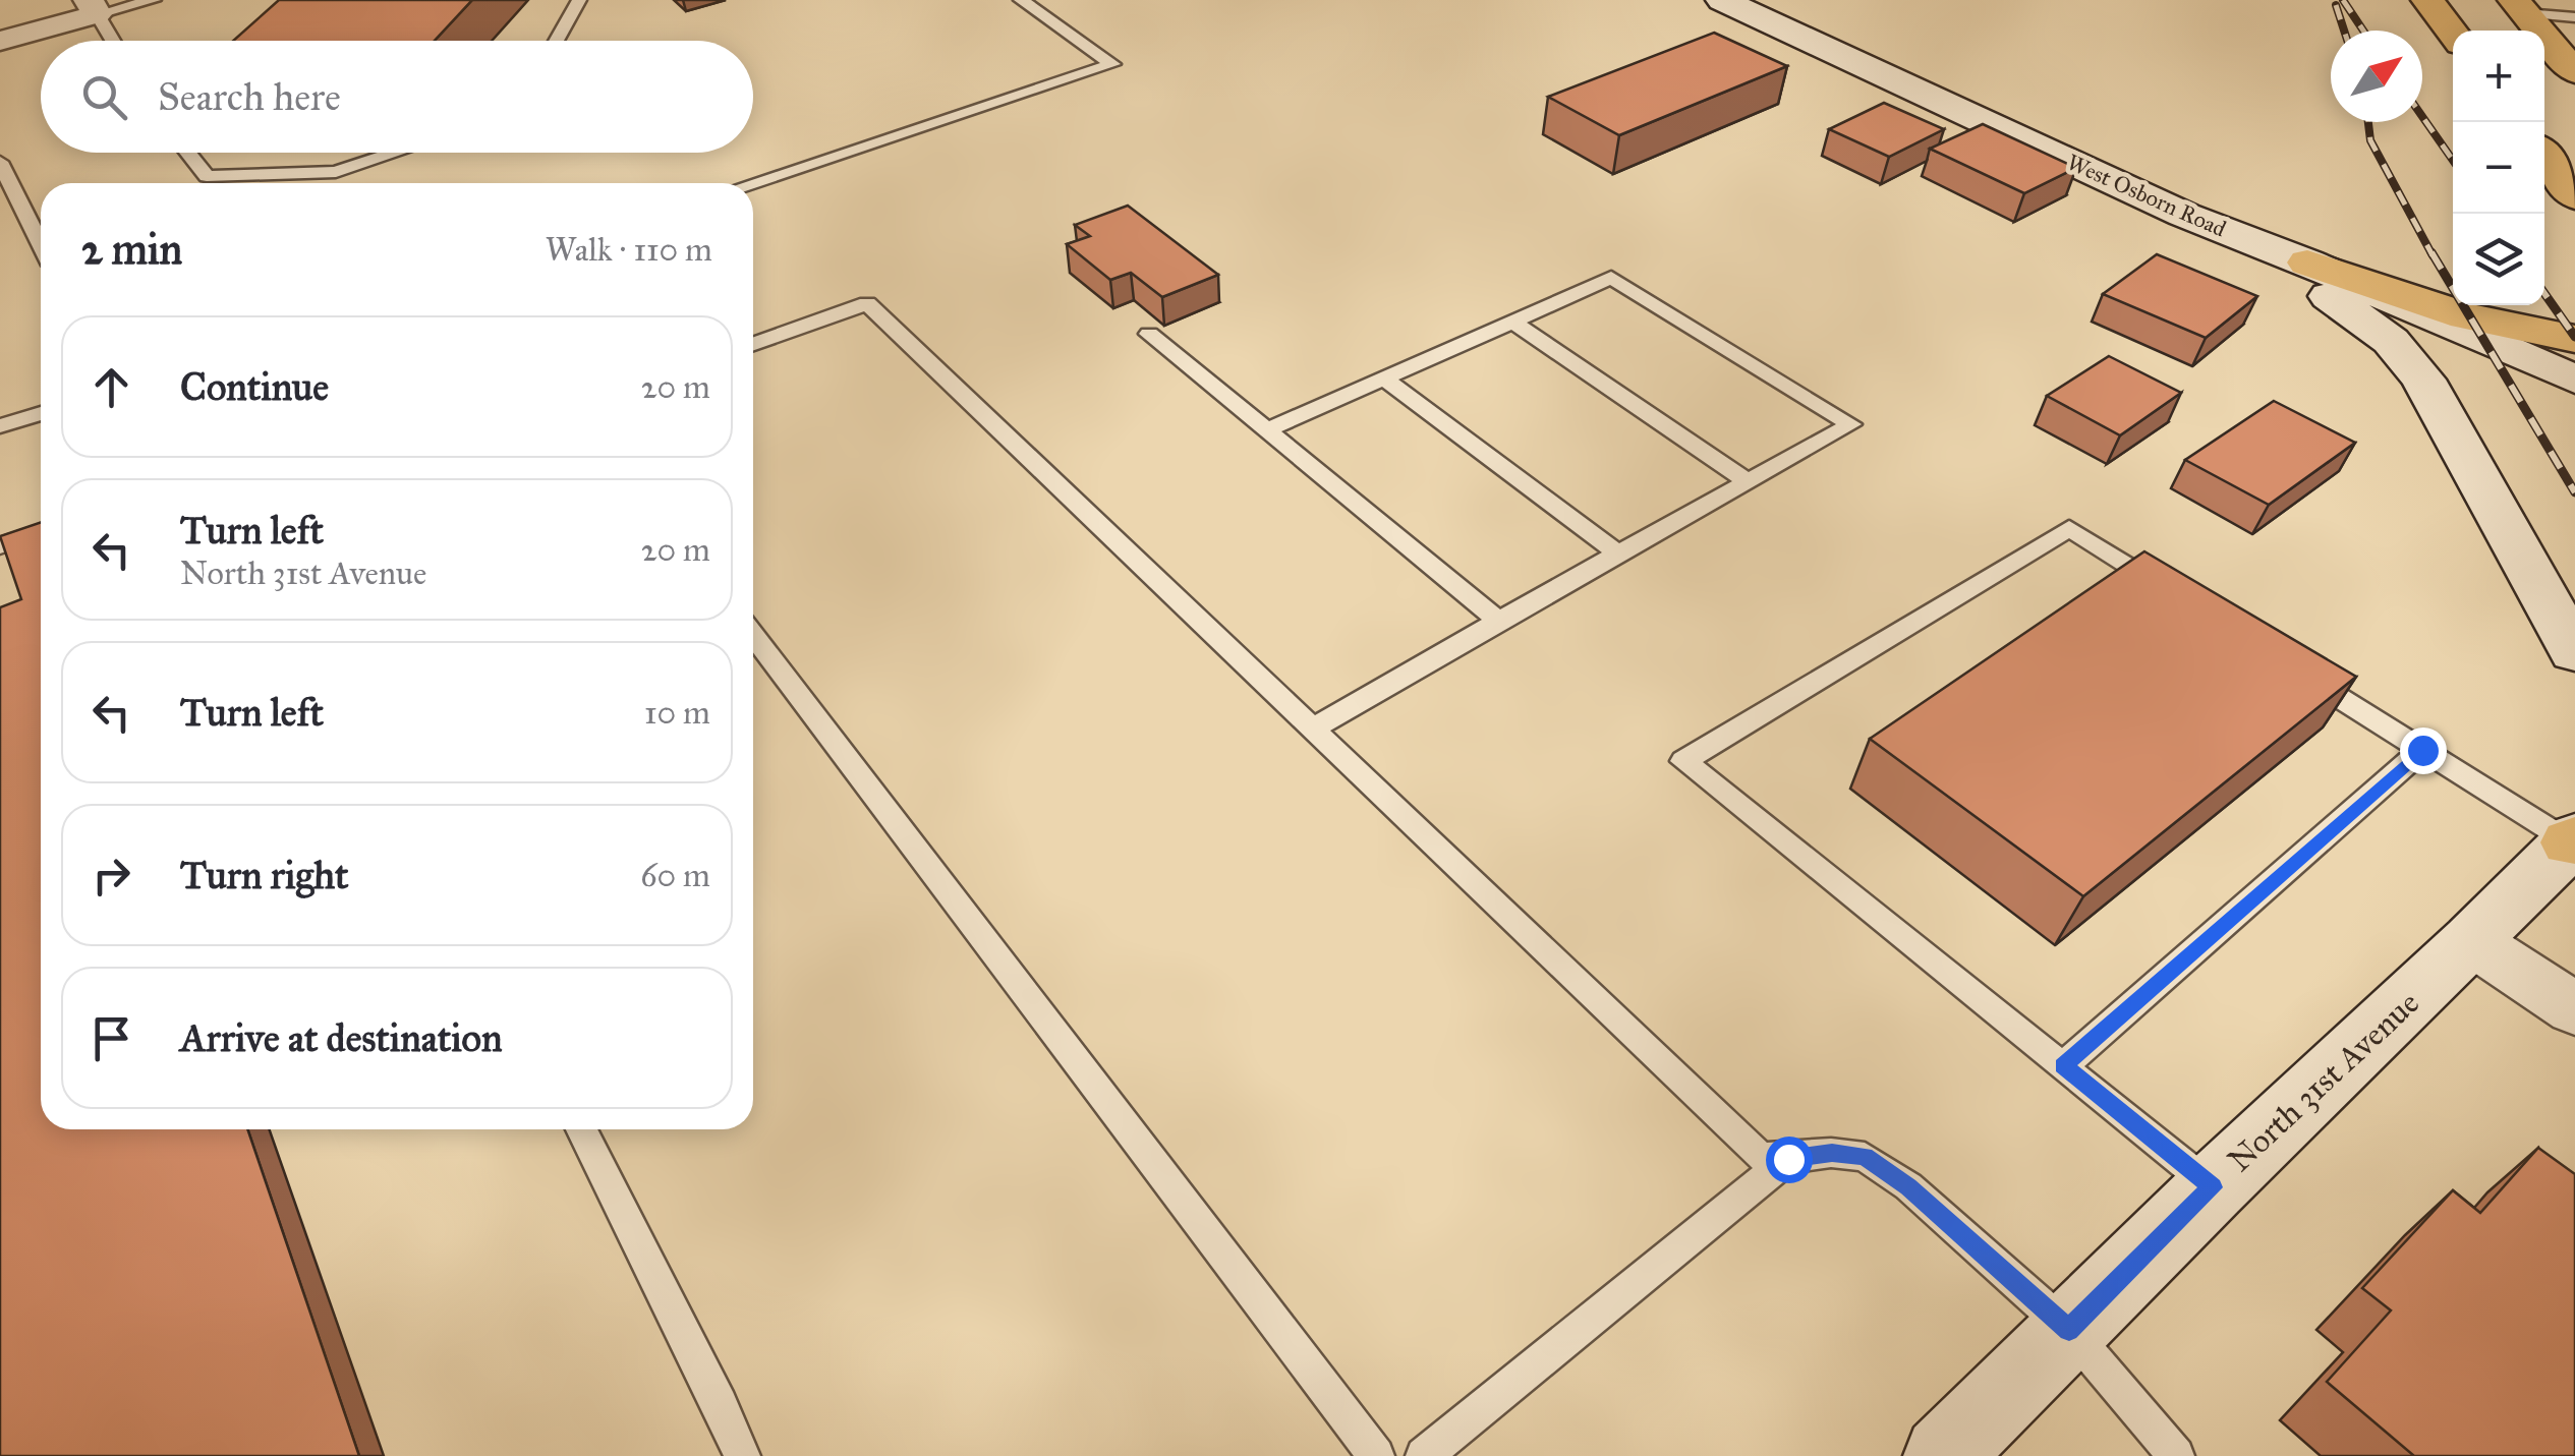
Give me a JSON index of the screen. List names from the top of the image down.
{
  "streets": {
    "street": ["West Osborn Road", "North 31st Avenue"]
  },
  "north": "top right",
  "page": {
    "map_buttons": ["+", "−"],
    "search": "Search here",
    "heading": ["2 min", "Walk · 110 m"],
    "list": [
      ["Continue", "20 m"],
      ["Turn left", "North 31st Avenue", "20 m"],
      ["Turn left", "10 m"],
      ["Turn right", "60 m"],
      "Arrive at destination"
    ]
  }
}
